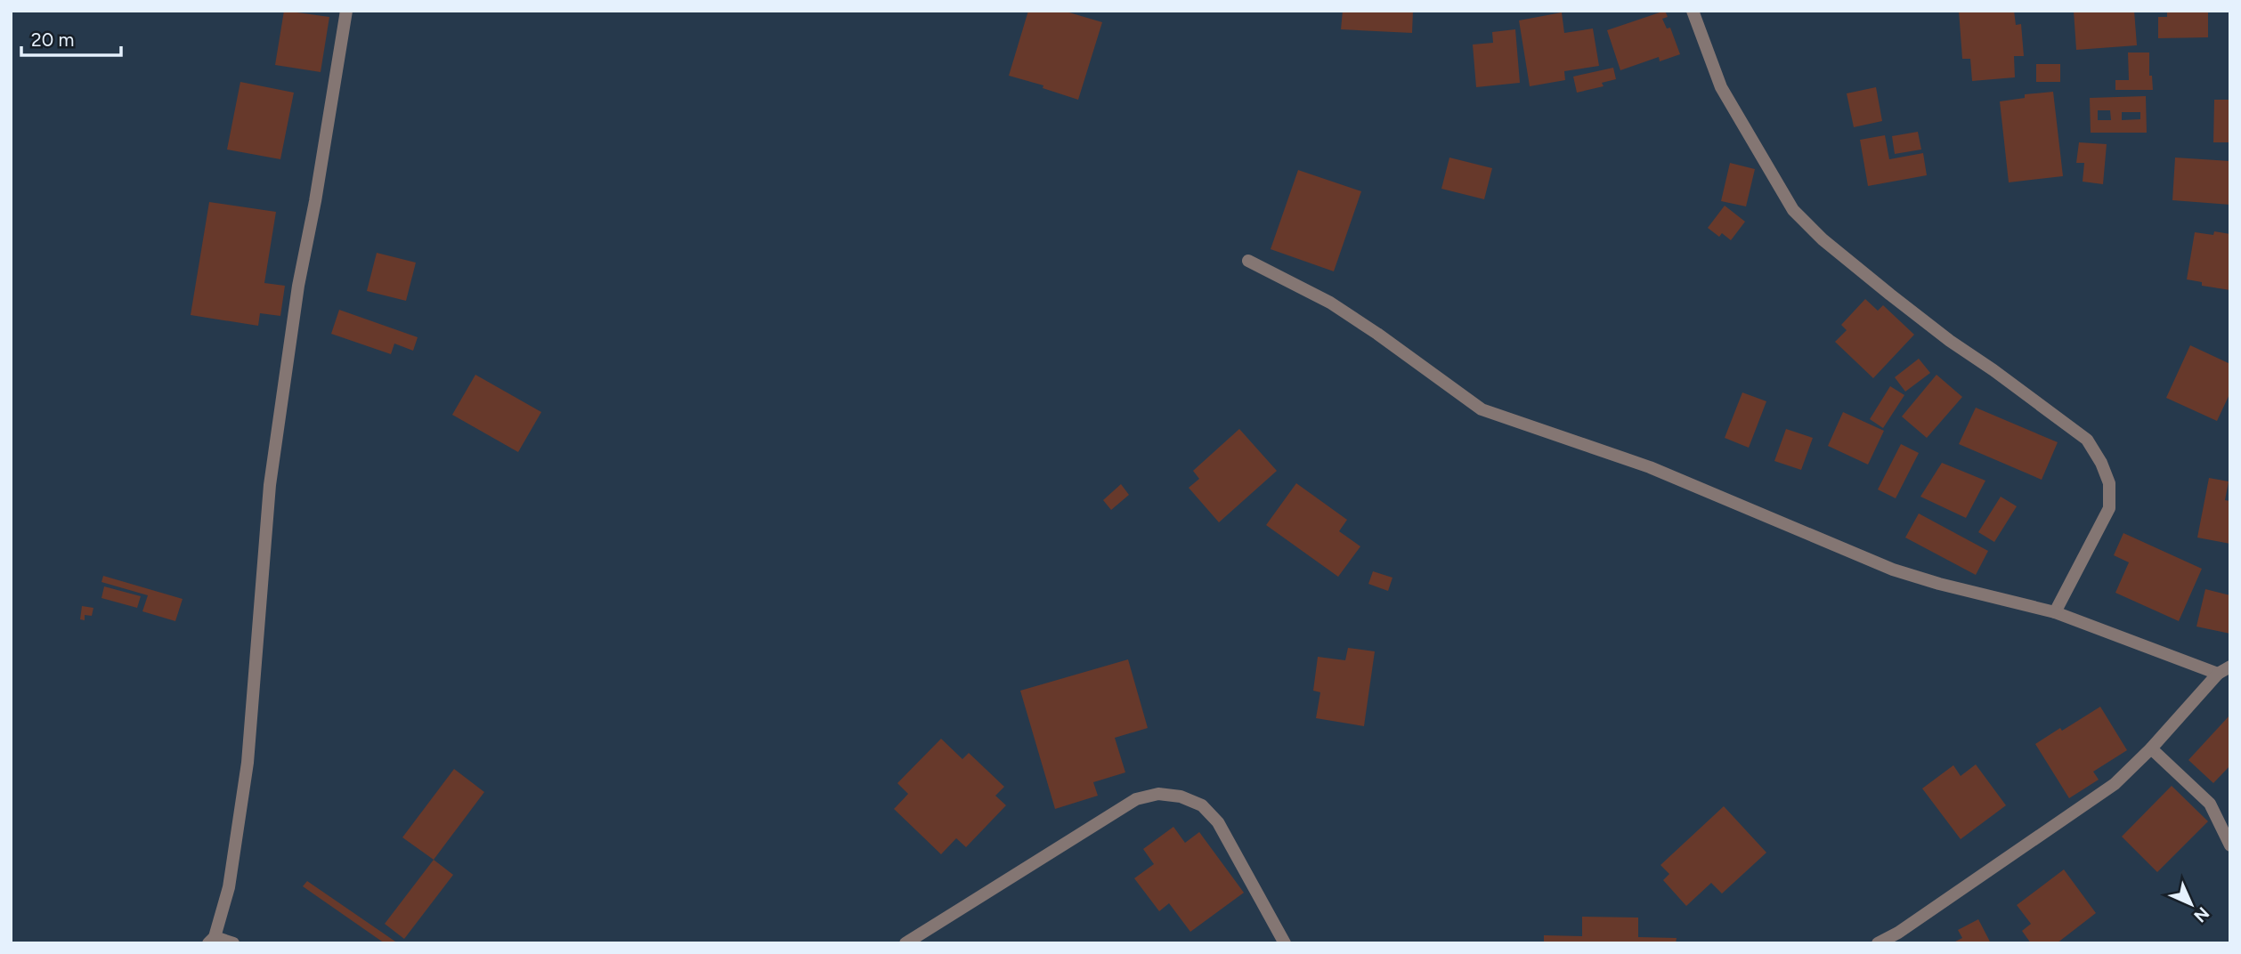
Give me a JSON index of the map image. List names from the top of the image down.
{
  "scale_bar": "20 m",
  "north": "bottom right"
}
